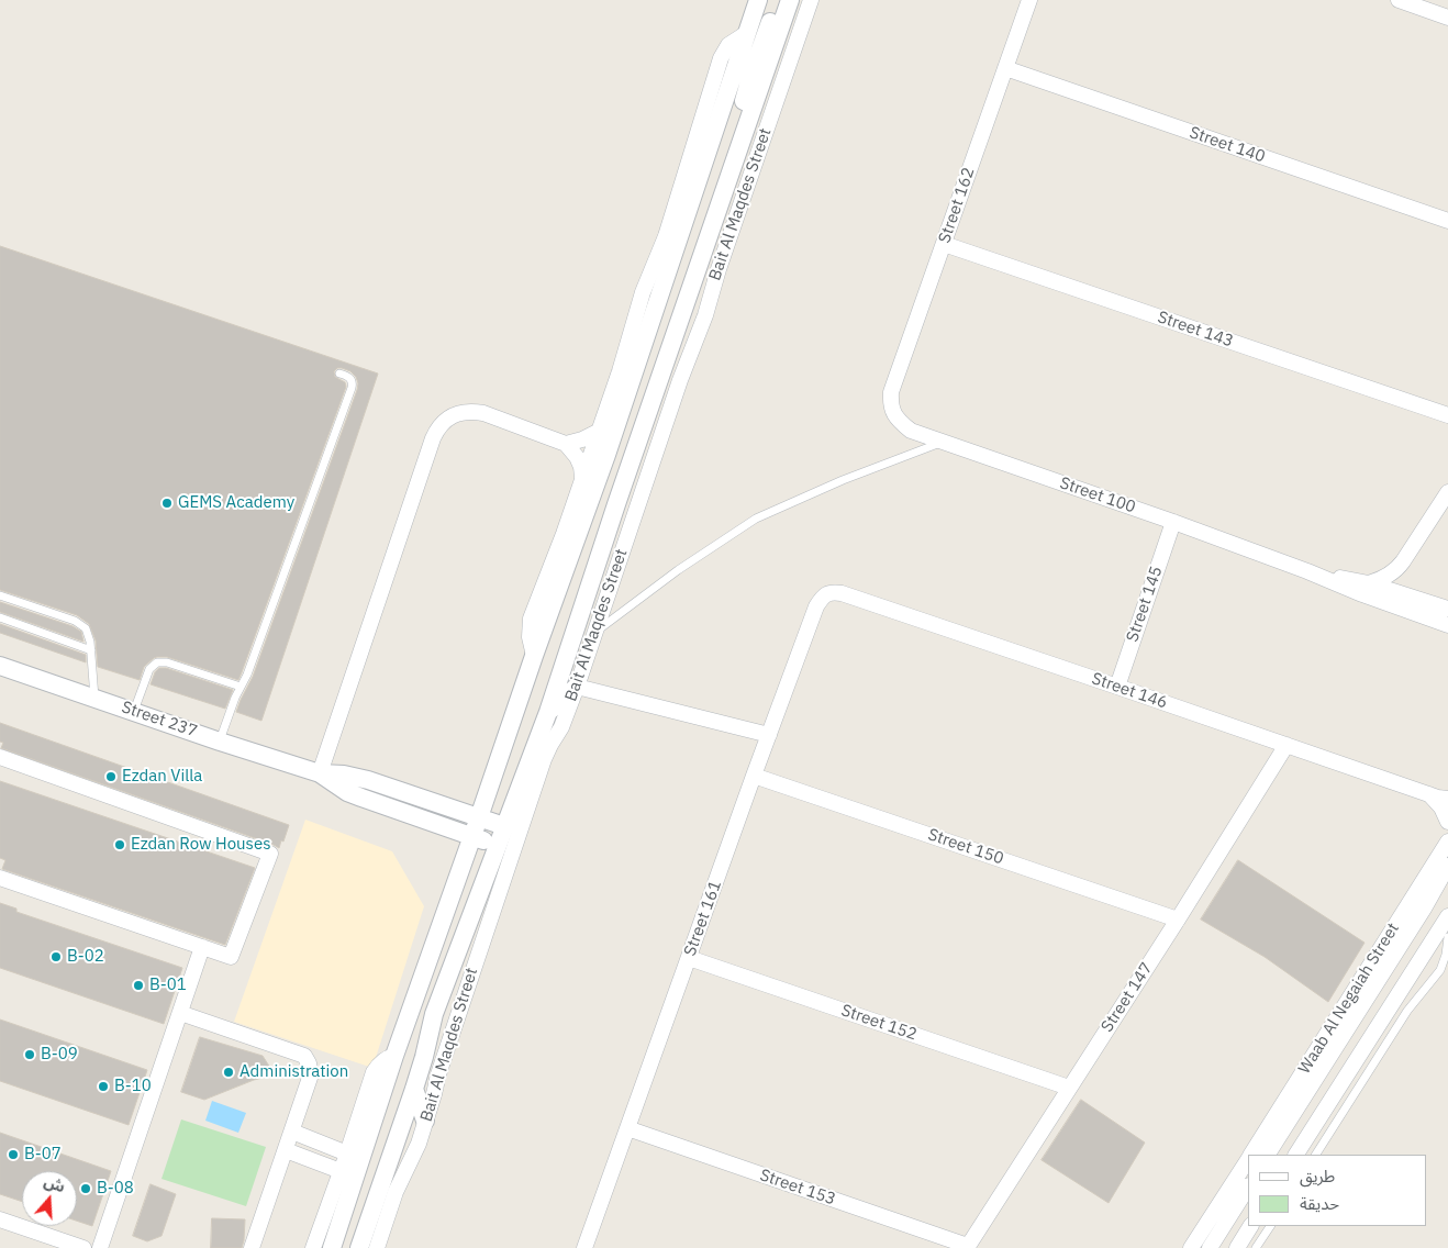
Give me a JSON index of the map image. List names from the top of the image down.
{
  "streets": {
    "street": [
      "Street 140",
      "Bait Al Maqdes Street",
      "Street 162",
      "Street 143",
      "Street 100",
      "Street 145",
      "Street 146",
      "Street 237",
      "Street 150",
      "Street 161",
      "Street 147",
      "Waab Al Negaiah Street",
      "Street 152",
      "Street 153"
    ]
  },
  "crossings": [
    ["Street 140", "Street 162"],
    ["Bait Al Maqdes Street", "Street 237"],
    ["Street 162", "Street 143"],
    ["Street 162", "Street 100"],
    ["Street 100", "Street 145"],
    ["Street 145", "Street 146"],
    ["Street 146", "Street 161"],
    ["Street 146", "Street 147"],
    ["Street 150", "Street 161"],
    ["Street 150", "Street 147"],
    ["Street 161", "Street 152"],
    ["Street 161", "Street 153"],
    ["Street 147", "Street 152"],
    ["Street 147", "Street 153"]
  ],
  "places": [
    "GEMS Academy",
    "Ezdan Villa",
    "Ezdan Row Houses",
    "B-02",
    "B-01",
    "B-09",
    "Administration",
    "B-10",
    "B-07",
    "B-08"
  ],
  "legend": ["طريق", "حديقة"],
  "north": "top"
}
